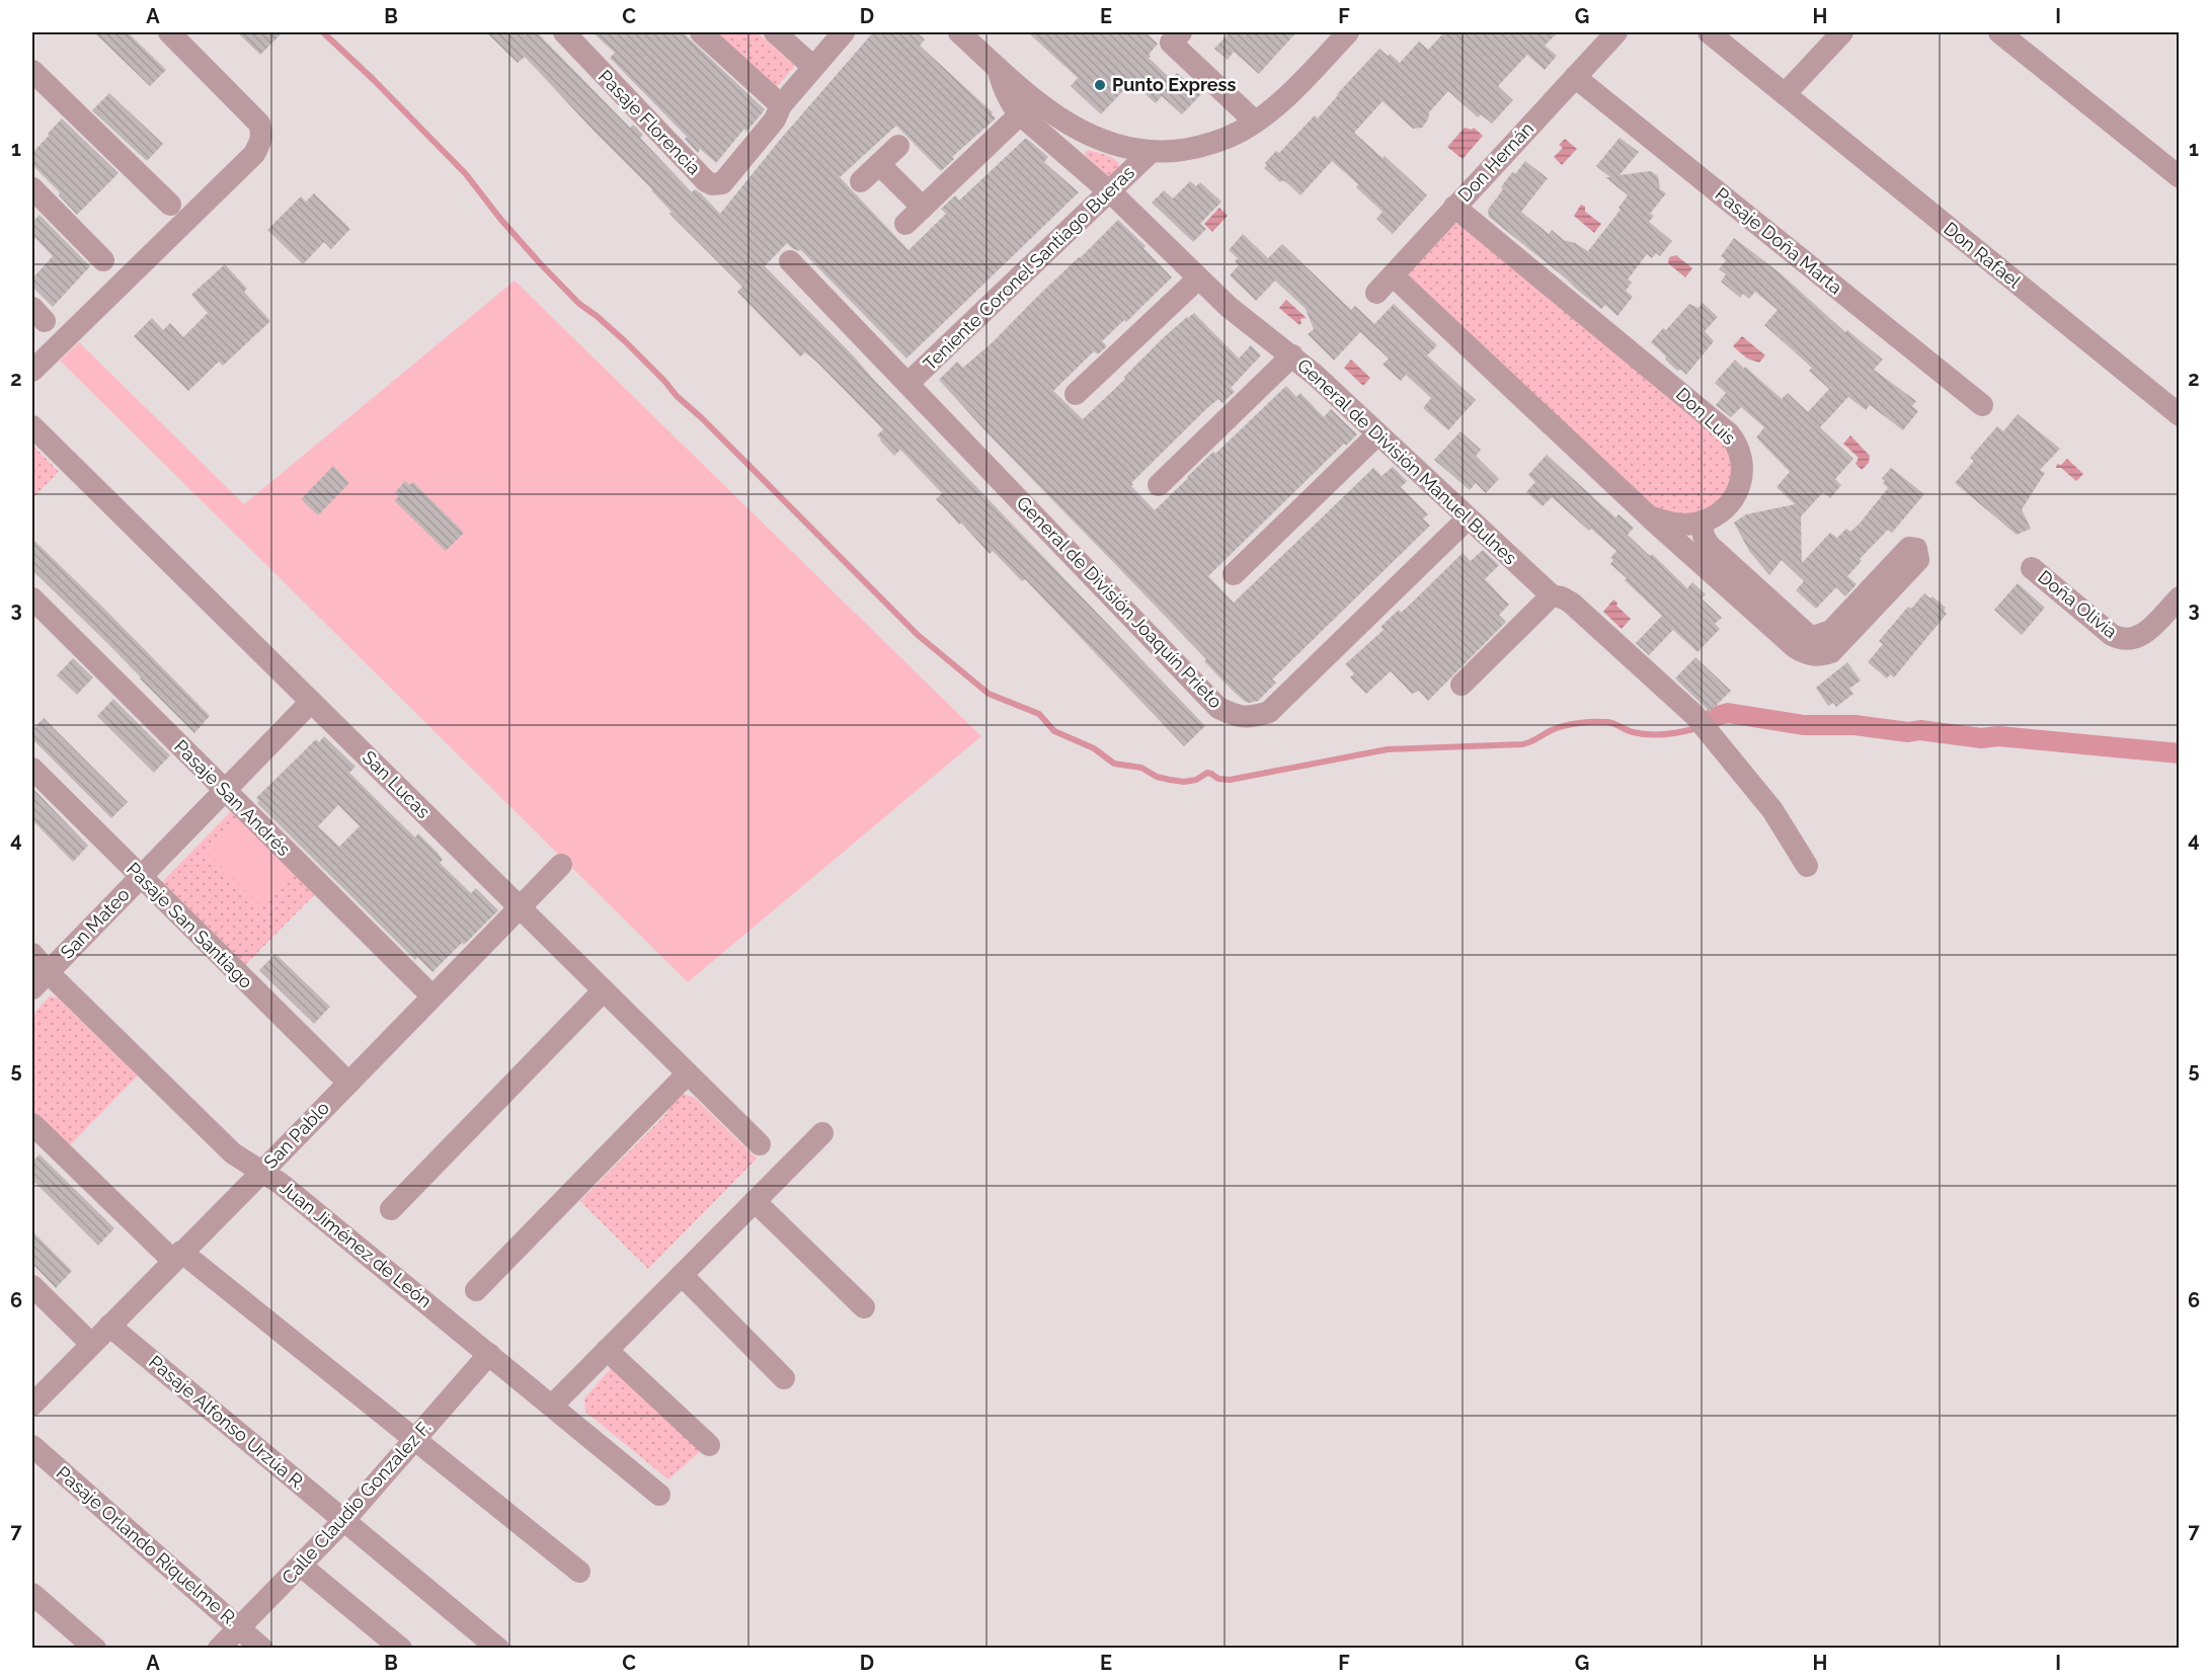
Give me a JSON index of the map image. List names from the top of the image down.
{
  "streets": {
    "street": [
      "Pasaje Florencia",
      "Don Hernán",
      "Pasaje Doña Marta",
      "Don Rafael",
      "Teniente Coronel Santiago Bueras",
      "Don Luis",
      "General de División Manuel Bulnes",
      "General de División Joaquín Prieto",
      "Doña Olivia",
      "San Lucas",
      "Pasaje San Andrés",
      "San Mateo",
      "Pasaje San Santiago",
      "San Pablo",
      "Juan Jiménez de León",
      "Pasaje Alfonso Urzúa R.",
      "Calle Claudio Gonzalez F.",
      "Pasaje Orlando Riquelme R."
    ]
  },
  "crossings": [
    ["Don Hernán", "Pasaje Doña Marta"],
    ["Don Hernán", "Don Luis"],
    ["Teniente Coronel Santiago Bueras", "General de División Manuel Bulnes"],
    ["Teniente Coronel Santiago Bueras", "General de División Joaquín Prieto"],
    ["General de División Manuel Bulnes", "General de División Joaquín Prieto"],
    ["San Lucas", "San Mateo"],
    ["San Lucas", "San Pablo"],
    ["Pasaje San Andrés", "San Mateo"],
    ["Pasaje San Andrés", "San Pablo"],
    ["San Mateo", "Pasaje San Santiago"],
    ["San Mateo", "Juan Jiménez de León"],
    ["Pasaje San Santiago", "San Pablo"],
    ["San Pablo", "Juan Jiménez de León"],
    ["San Pablo", "Pasaje Alfonso Urzúa R."],
    ["Juan Jiménez de León", "Calle Claudio Gonzalez F."],
    ["Pasaje Alfonso Urzúa R.", "Calle Claudio Gonzalez F."],
    ["Calle Claudio Gonzalez F.", "Pasaje Orlando Riquelme R."]
  ],
  "places": ["Punto Express"],
  "grid": {
    "columns": [
      "A",
      "B",
      "C",
      "D",
      "E",
      "F",
      "G",
      "H",
      "I"
    ],
    "rows": [
      "1",
      "2",
      "3",
      "4",
      "5",
      "6",
      "7"
    ]
  }
}
